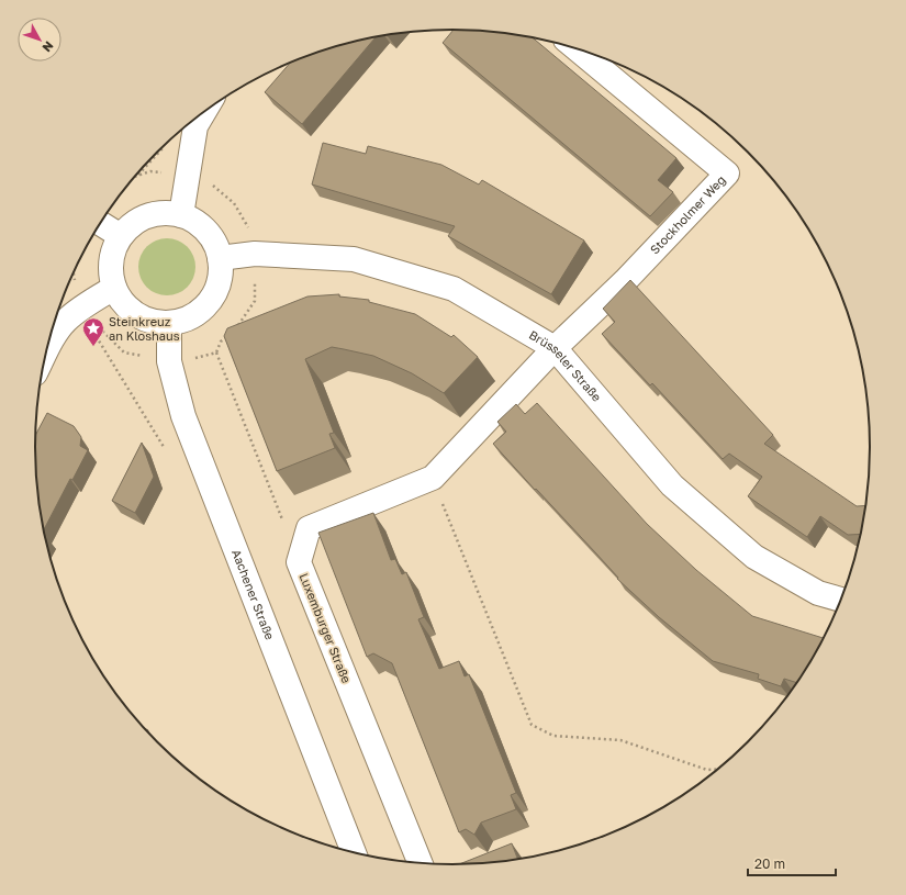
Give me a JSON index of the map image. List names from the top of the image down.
{
  "streets": {
    "street": [
      "Stockholmer Weg",
      "Brüsseler Straße",
      "Aachener Straße",
      "Luxemburger Straße"
    ]
  },
  "crossings": [
    ["Stockholmer Weg", "Brüsseler Straße"],
    ["Stockholmer Weg", "Luxemburger Straße"],
    ["Brüsseler Straße", "Aachener Straße"],
    ["Brüsseler Straße", "Luxemburger Straße"]
  ],
  "places": {
    "place": ["Steinkreuz an Kloshaus"]
  },
  "scale_bar": "20 m",
  "north": "bottom right"
}
